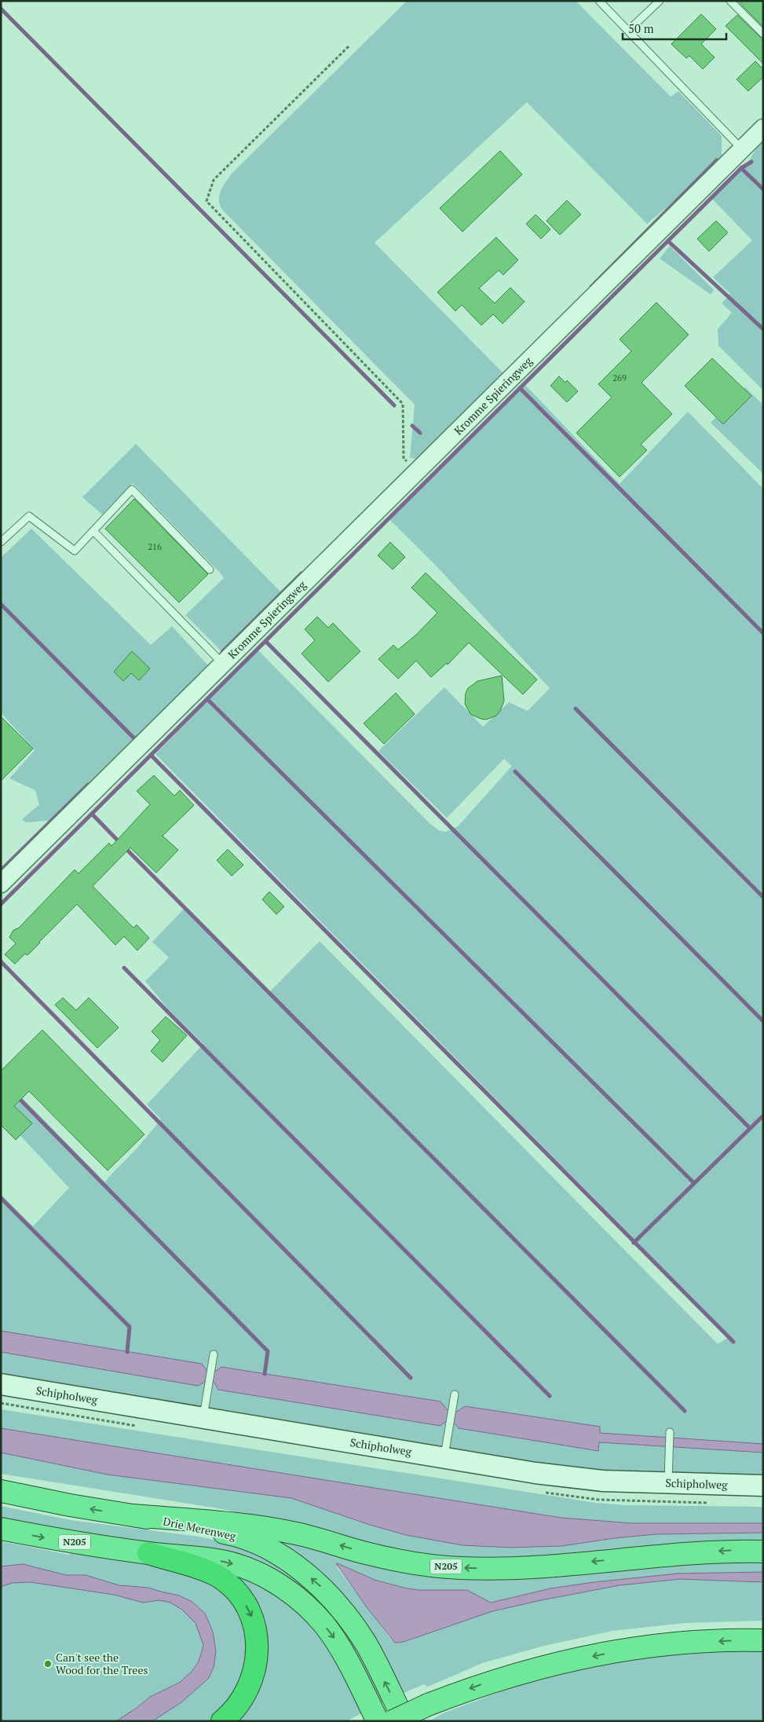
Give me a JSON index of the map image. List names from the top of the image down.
{
  "streets": {
    "highway": ["Drie Merenweg", "N205"],
    "main road": ["Schipholweg"],
    "street": ["Kromme Spieringweg"]
  },
  "crossings": [
    ["Drie Merenweg", "N205"]
  ],
  "places": ["Can't see the Wood for the Trees"],
  "house_numbers": ["269", "216"],
  "scale_bar": "50 m"
}
